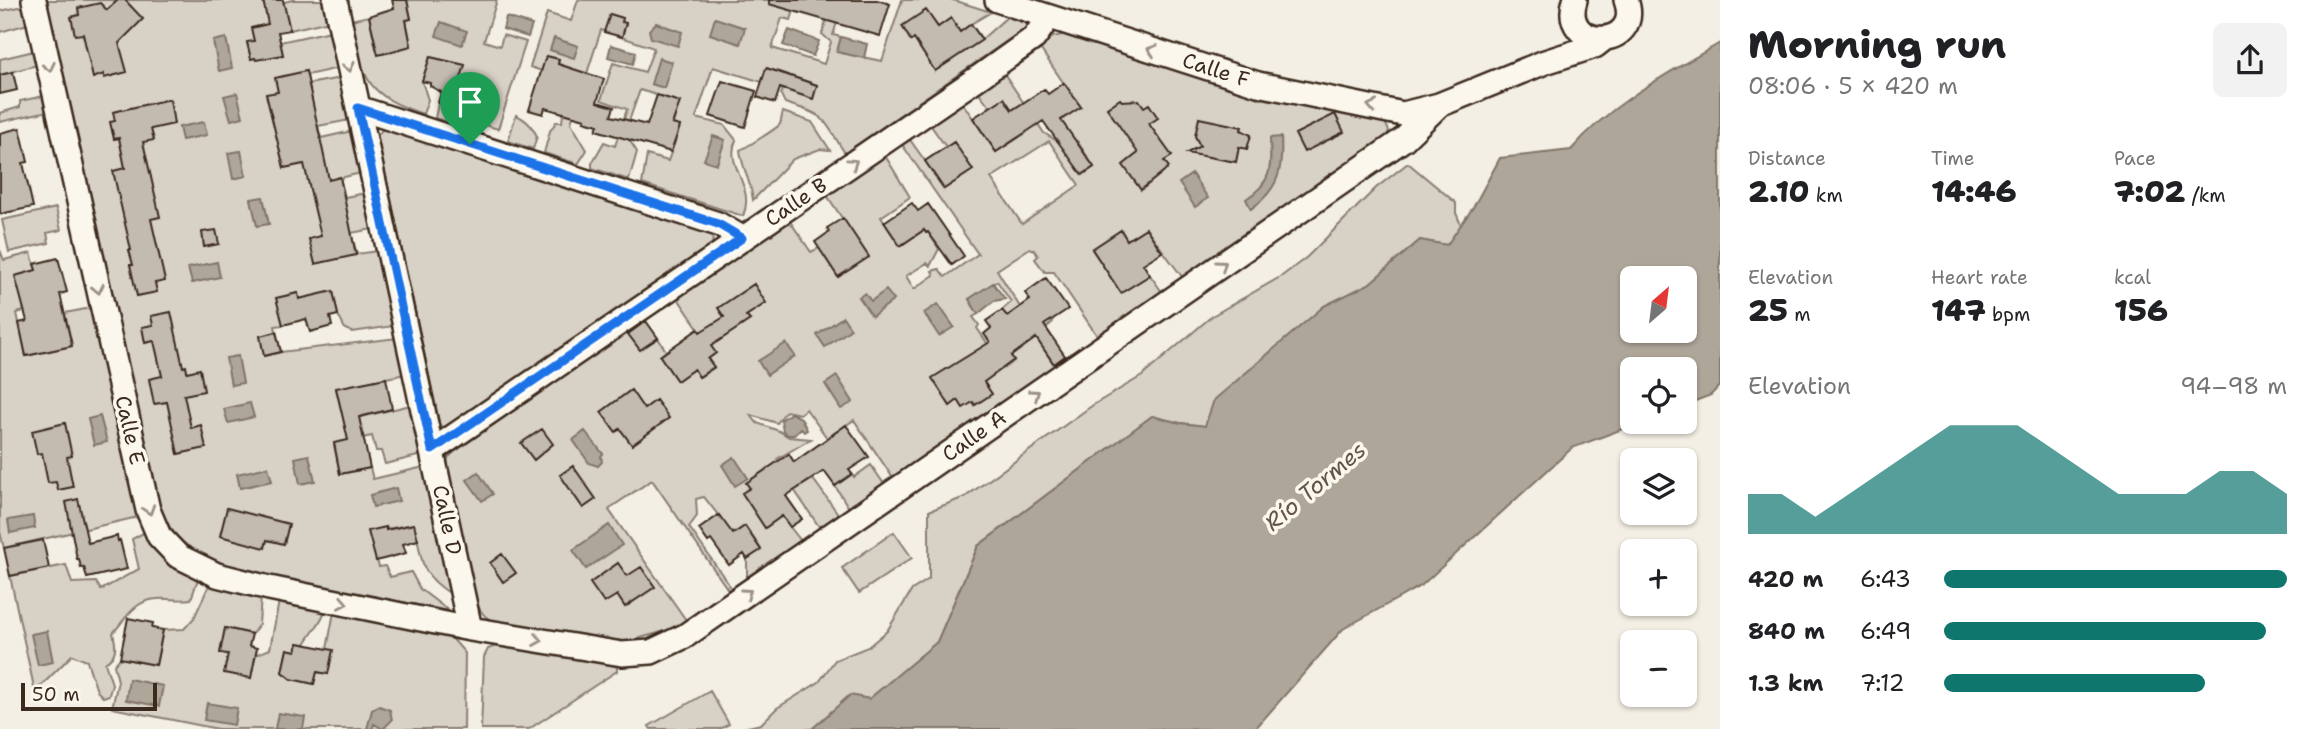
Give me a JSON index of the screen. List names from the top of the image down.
{
  "streets": {
    "street": [
      "Calle F",
      "Calle B",
      "Calle E",
      "Calle A",
      "Calle D"
    ]
  },
  "crossings": [
    ["Calle F", "Calle B"],
    ["Calle F", "Calle A"],
    ["Calle B", "Calle D"],
    ["Calle E", "Calle A"],
    ["Calle E", "Calle D"],
    ["Calle A", "Calle D"]
  ],
  "one_way": [
    "Calle F",
    "Calle B",
    "Calle E",
    "Calle A"
  ],
  "water": ["Río Tormes"],
  "scale_bar": "50 m",
  "north": "top right",
  "page": {
    "heading": ["Morning run", "08:06 · 5 × 420 m"],
    "stats": [
      ["Distance", "2.10 km"],
      ["Time", "14:46"],
      ["Pace", "7:02 /km"],
      ["Elevation", "25 m"],
      ["Heart rate", "147 bpm"],
      ["kcal", "156"]
    ],
    "map_buttons": ["+", "−"],
    "chart": ["Elevation", "94–98 m"],
    "list": [
      {
        "name": "420 m",
        "note": "6:43"
      },
      {
        "name": "840 m",
        "note": "6:49"
      },
      {
        "name": "1.3 km",
        "note": "7:12"
      }
    ],
    "scale": "50 m"
  }
}
